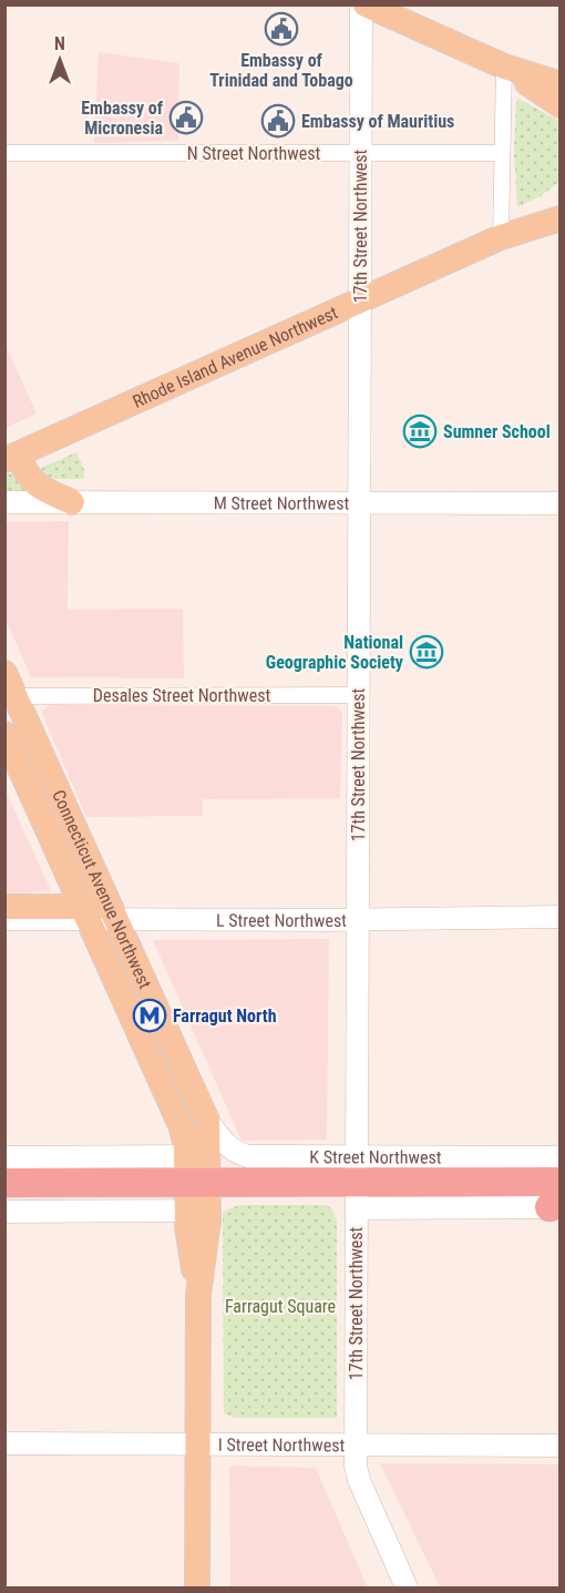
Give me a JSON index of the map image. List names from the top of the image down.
{
  "streets": {
    "highway": ["K Street Northwest"],
    "main road": [
      "17th Street Northwest",
      "Rhode Island Avenue Northwest",
      "M Street Northwest",
      "Connecticut Avenue Northwest",
      "L Street Northwest",
      "I Street Northwest"
    ],
    "street": ["N Street Northwest", "Desales Street Northwest"]
  },
  "crossings": [
    ["N Street Northwest", "17th Street Northwest"],
    ["17th Street Northwest", "Rhode Island Avenue Northwest"],
    ["17th Street Northwest", "M Street Northwest"],
    ["17th Street Northwest", "Desales Street Northwest"],
    ["17th Street Northwest", "L Street Northwest"],
    ["17th Street Northwest", "K Street Northwest"],
    ["17th Street Northwest", "I Street Northwest"],
    ["Desales Street Northwest", "Connecticut Avenue Northwest"],
    ["Connecticut Avenue Northwest", "L Street Northwest"],
    ["Connecticut Avenue Northwest", "K Street Northwest"]
  ],
  "parks": ["Farragut Square"],
  "places": {
    "public building": ["Embassy of Trinidad and Tobago", "Embassy of Micronesia", "Embassy of Mauritius"],
    "museum": ["Sumner School", "National Geographic Society"],
    "metro station": ["Farragut North"]
  },
  "north": "top"
}
